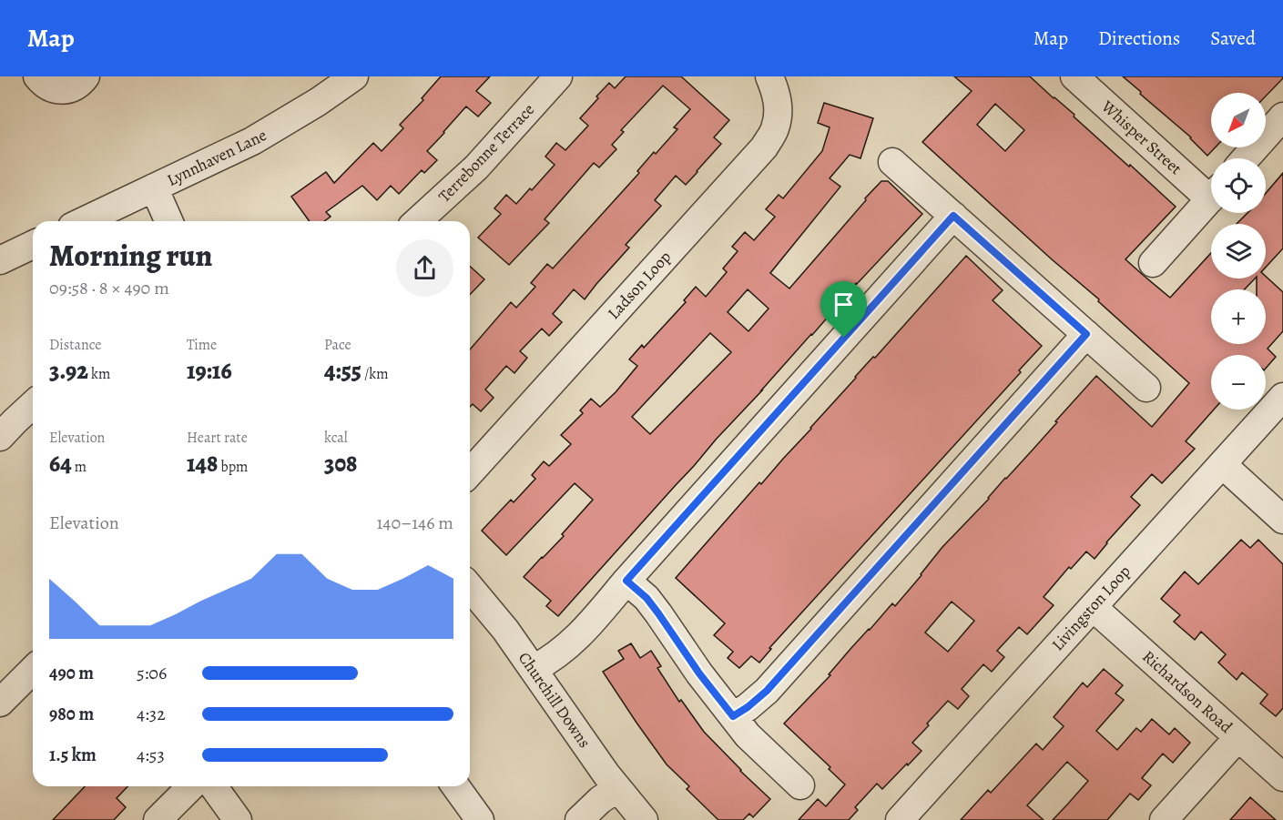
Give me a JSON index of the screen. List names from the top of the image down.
{
  "streets": {
    "street": [
      "Whisper Street",
      "Terrebonne Terrace",
      "Lynnhaven Lane",
      "Ladson Loop",
      "Livingston Loop",
      "Richardson Road",
      "Churchill Downs"
    ]
  },
  "crossings": [
    ["Livingston Loop", "Richardson Road"]
  ],
  "north": "bottom left",
  "page": {
    "header": "Map",
    "nav": ["Map", "Directions", "Saved"],
    "map_buttons": ["+", "−"],
    "heading": ["Morning run", "09:58 · 8 × 490 m"],
    "stats": [
      ["Distance", "3.92 km"],
      ["Time", "19:16"],
      ["Pace", "4:55 /km"],
      ["Elevation", "64 m"],
      ["Heart rate", "148 bpm"],
      ["kcal", "308"]
    ],
    "chart": ["Elevation", "140–146 m"],
    "list": [
      {
        "name": "490 m",
        "note": "5:06"
      },
      {
        "name": "980 m",
        "note": "4:32"
      },
      {
        "name": "1.5 km",
        "note": "4:53"
      }
    ]
  }
}
